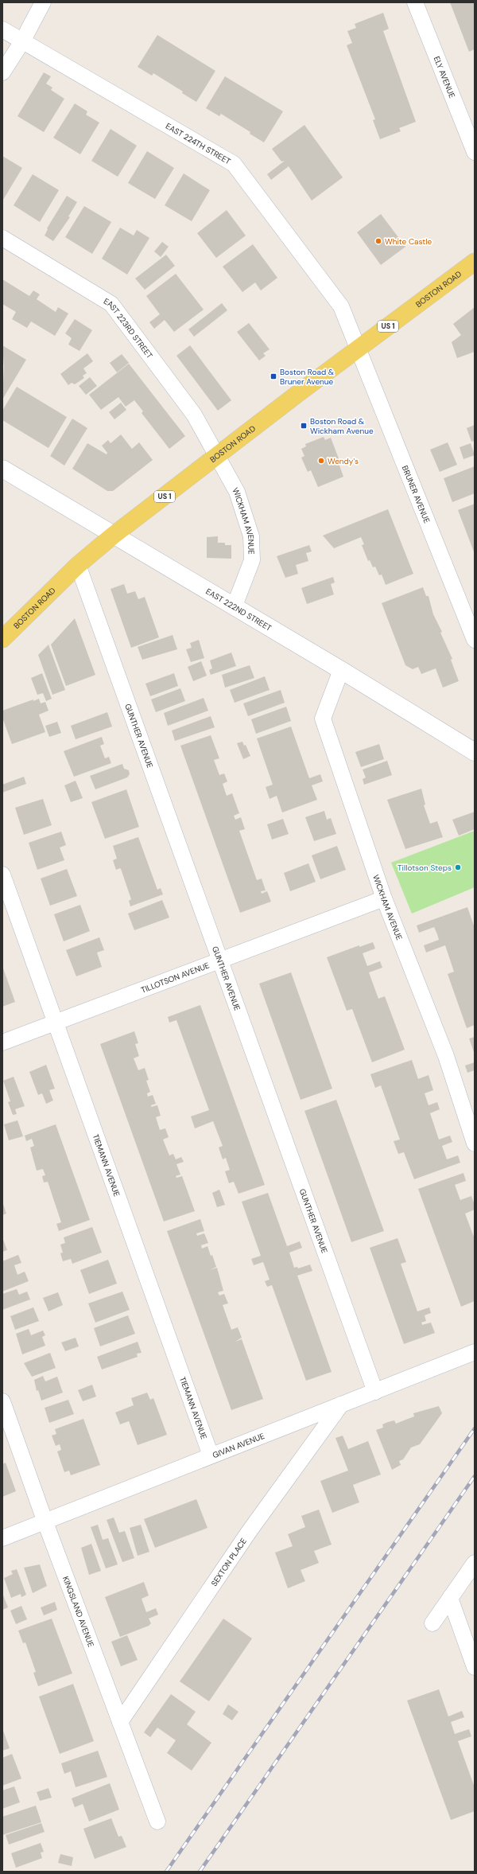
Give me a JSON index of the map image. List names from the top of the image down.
{
  "streets": {
    "main road": ["BOSTON ROAD", "US 1"],
    "street": [
      "ELY AVENUE",
      "EAST 224TH STREET",
      "EAST 223RD STREET",
      "BRUNER AVENUE",
      "WICKHAM AVENUE",
      "EAST 222ND STREET",
      "GUNTHER AVENUE",
      "TILLOTSON AVENUE",
      "TIEMANN AVENUE",
      "GIVAN AVENUE",
      "SEXTON PLACE",
      "KINGSLAND AVENUE"
    ]
  },
  "crossings": [
    ["EAST 224TH STREET", "BOSTON ROAD"],
    ["EAST 224TH STREET", "BRUNER AVENUE"],
    ["BOSTON ROAD", "EAST 223RD STREET"],
    ["BOSTON ROAD", "BRUNER AVENUE"],
    ["BOSTON ROAD", "WICKHAM AVENUE"],
    ["BOSTON ROAD", "EAST 222ND STREET"],
    ["BOSTON ROAD", "GUNTHER AVENUE"],
    ["EAST 223RD STREET", "WICKHAM AVENUE"],
    ["WICKHAM AVENUE", "EAST 222ND STREET"],
    ["WICKHAM AVENUE", "TILLOTSON AVENUE"],
    ["GUNTHER AVENUE", "TILLOTSON AVENUE"],
    ["GUNTHER AVENUE", "GIVAN AVENUE"],
    ["TILLOTSON AVENUE", "TIEMANN AVENUE"],
    ["TIEMANN AVENUE", "GIVAN AVENUE"],
    ["GIVAN AVENUE", "SEXTON PLACE"],
    ["GIVAN AVENUE", "KINGSLAND AVENUE"],
    ["SEXTON PLACE", "KINGSLAND AVENUE"]
  ],
  "places": {
    "other": ["White Castle", "Wendy's", "Tillotson Steps"],
    "transit": ["Boston Road & Bruner Avenue", "Boston Road & Wickham Avenue"]
  }
}
